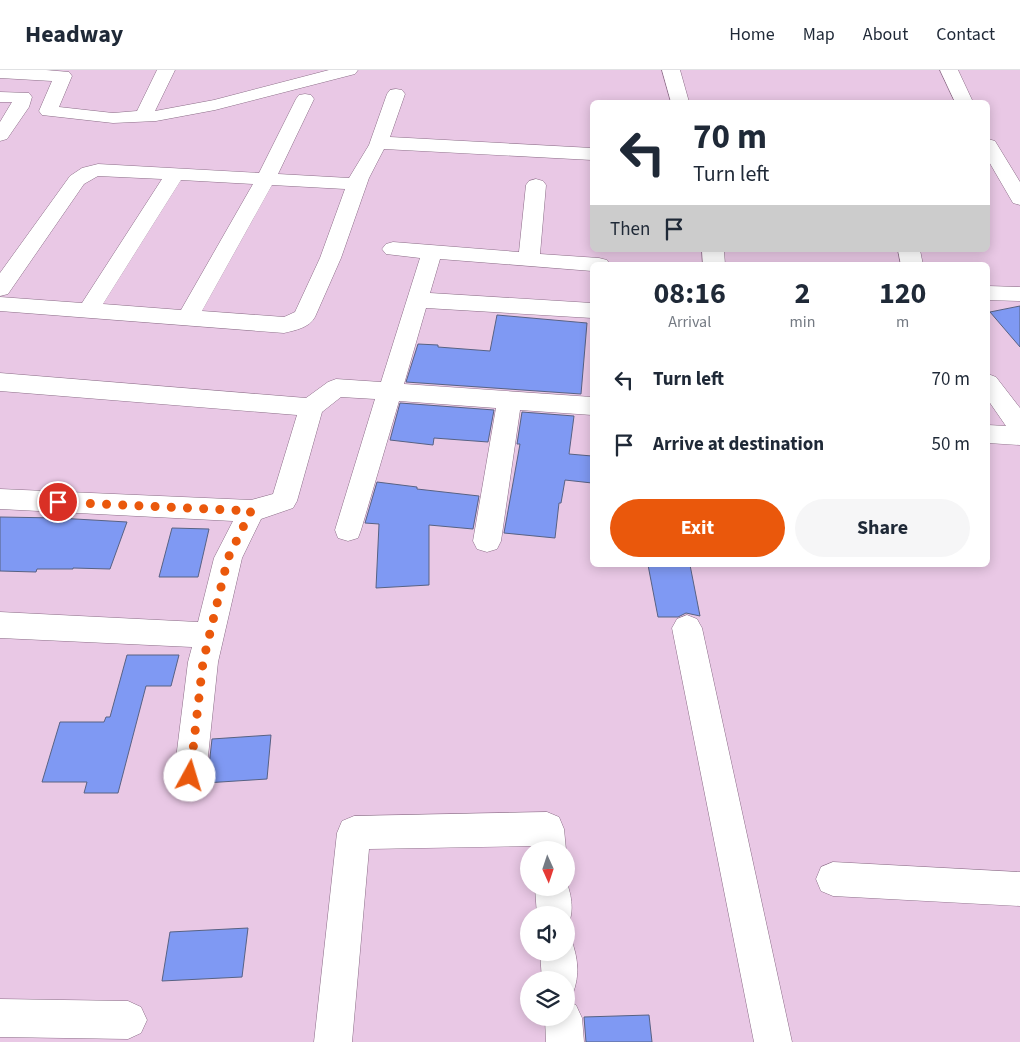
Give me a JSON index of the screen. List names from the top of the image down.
{
  "north": "bottom",
  "page": {
    "header": "Headway",
    "nav": [
      "Home",
      "Map",
      "About",
      "Contact"
    ],
    "turn": ["70 m", "Turn left"],
    "then": "Then",
    "eta": [
      "08:16",
      "Arrival",
      "2",
      "min",
      "120",
      "m"
    ],
    "list": [
      {
        "name": "Turn left",
        "value": "70 m"
      },
      {
        "name": "Arrive at destination",
        "value": "50 m"
      }
    ],
    "buttons": ["Exit", "Share"]
  }
}
